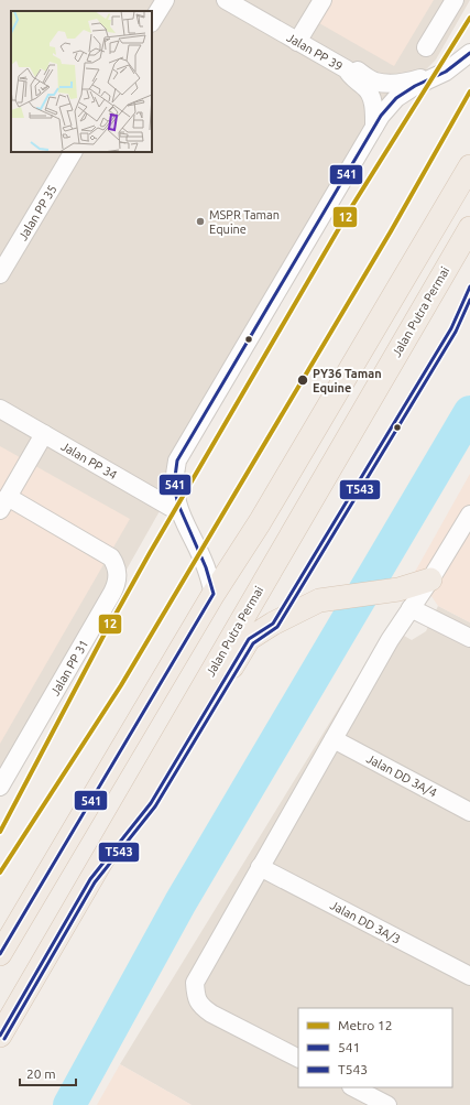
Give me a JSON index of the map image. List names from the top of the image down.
{
  "streets": {
    "main road": ["Jalan Putra Permai"],
    "street": [
      "Jalan PP 39",
      "Jalan PP 35",
      "Jalan PP 34",
      "Jalan PP 31",
      "Jalan DD 3A/4",
      "Jalan DD 3A/3"
    ]
  },
  "places": ["MSPR Taman Equine", "PY36 Taman Equine"],
  "lines": ["metro line 12", "transit line 541", "transit line T543"],
  "legend": ["Metro 12", "541", "T543"],
  "scale_bar": "20 m"
}
